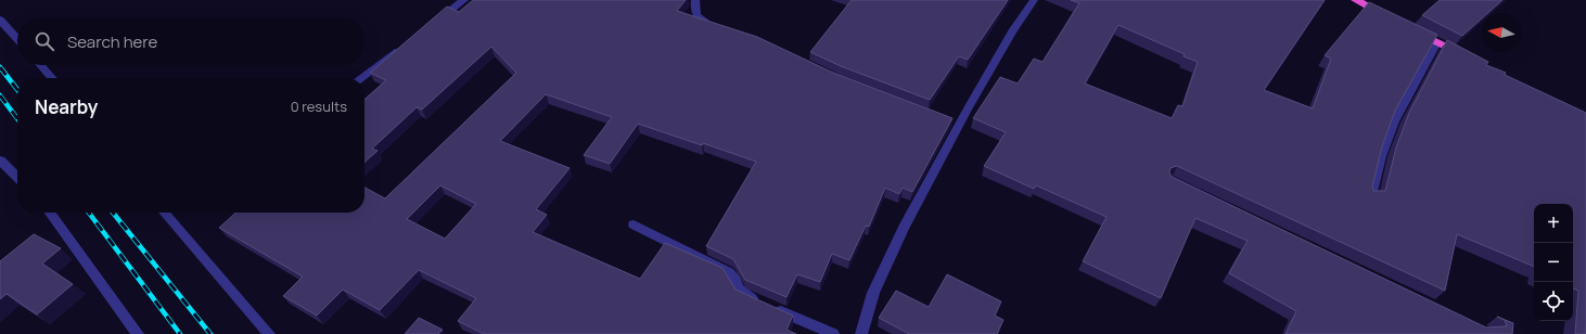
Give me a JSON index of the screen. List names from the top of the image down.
{
  "north": "left",
  "page": {
    "search": "Search here",
    "heading": ["Nearby", "0 results"],
    "map_buttons": ["+", "−"]
  }
}
